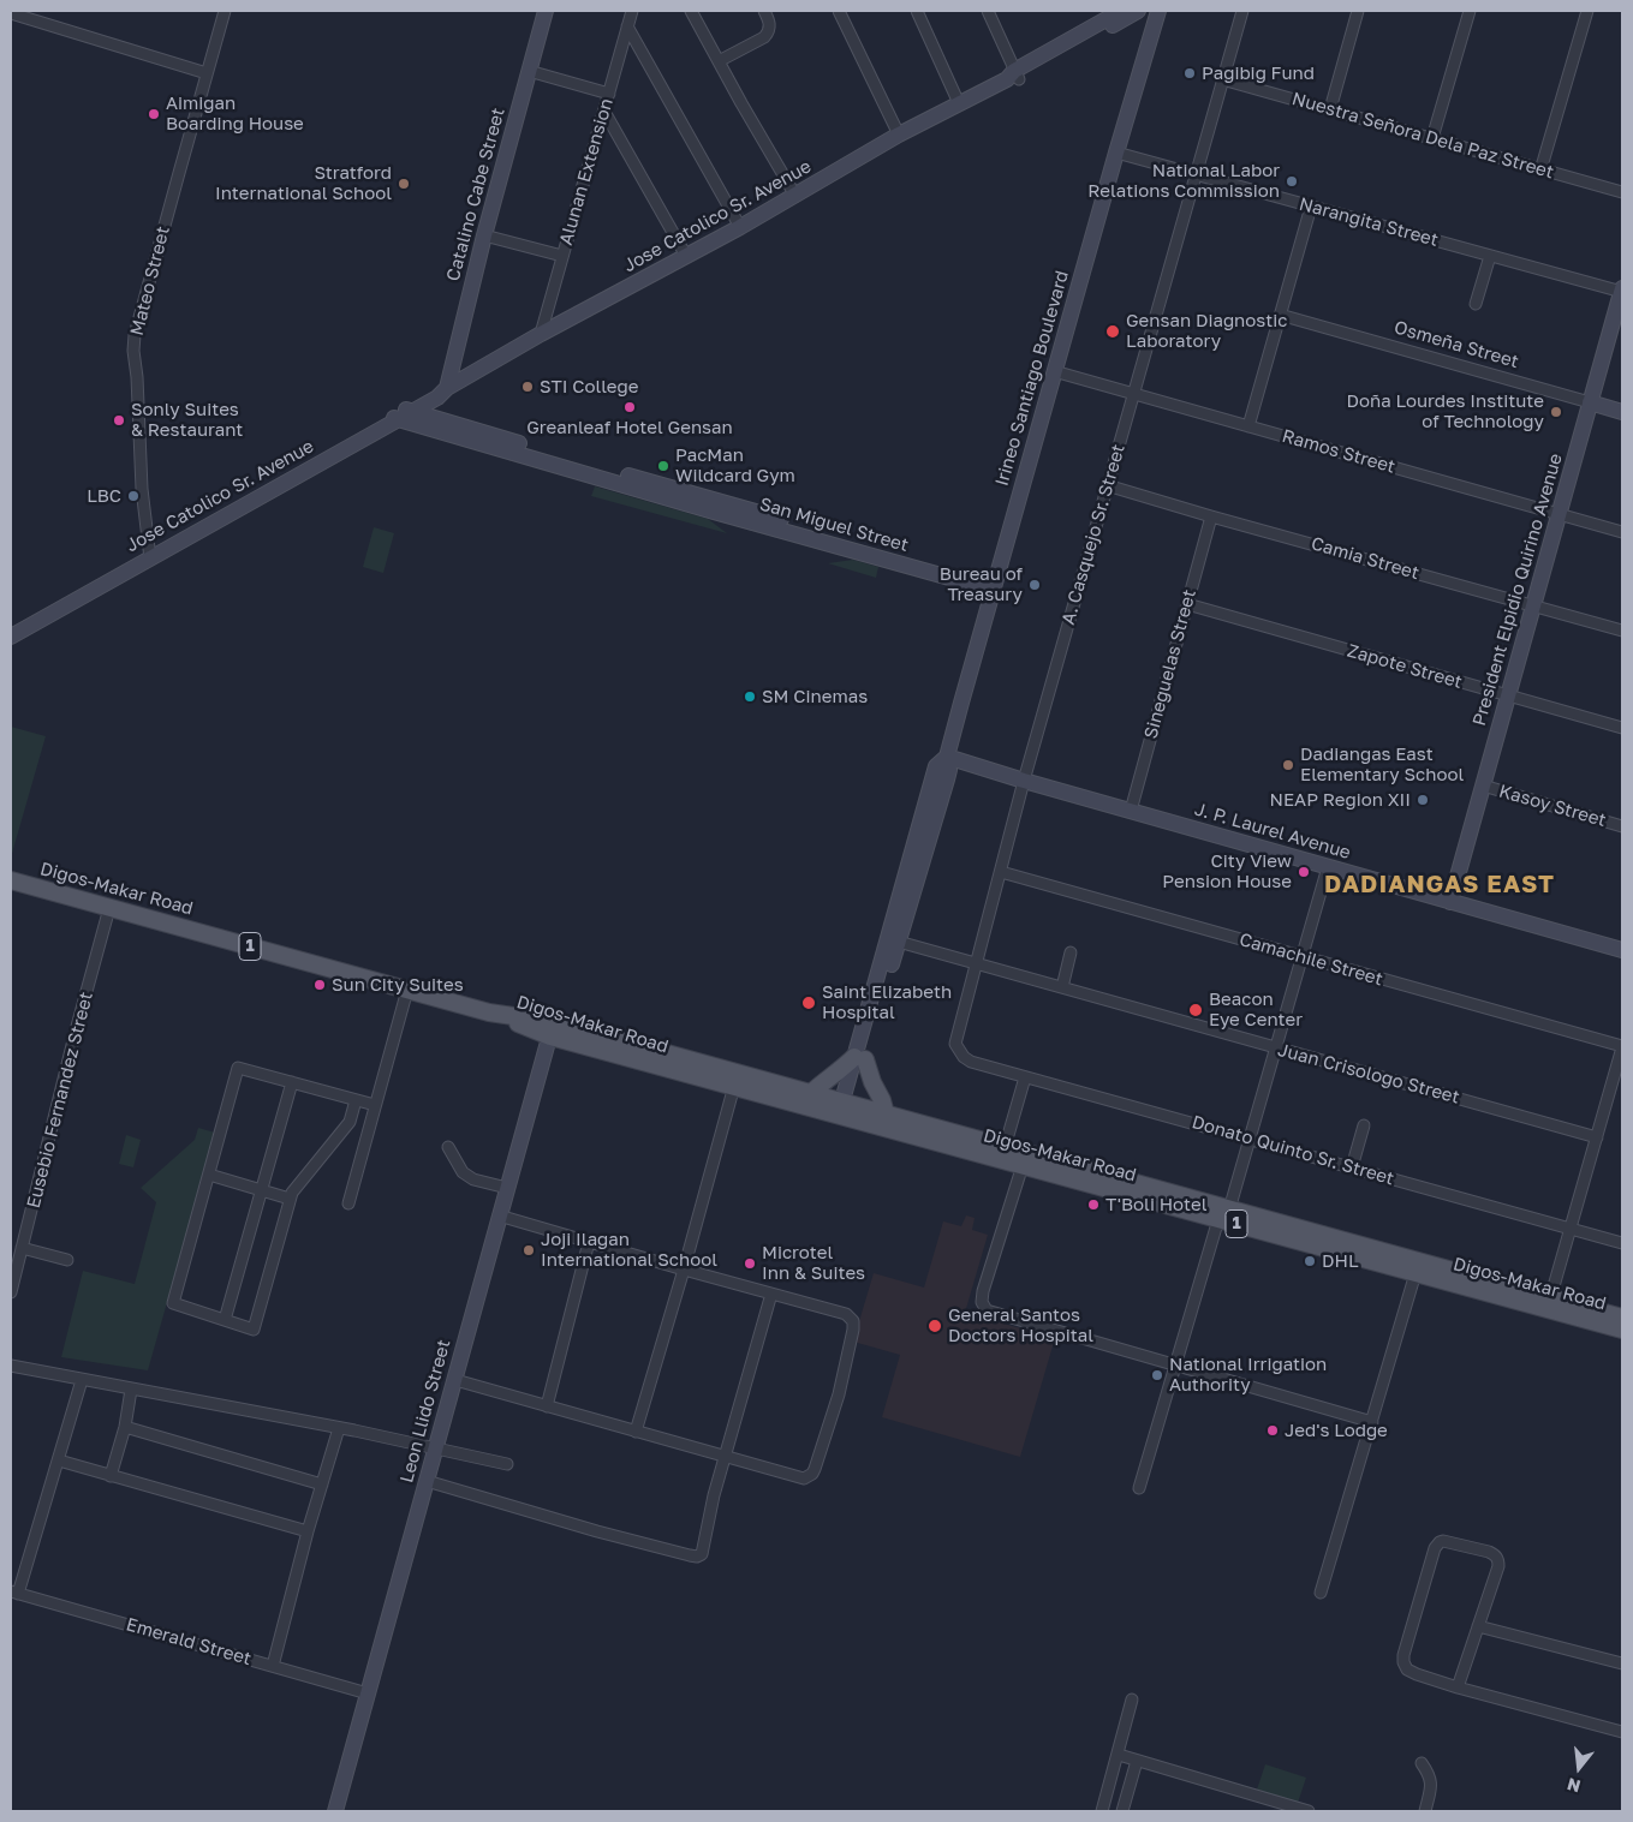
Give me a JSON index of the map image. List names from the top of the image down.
{
  "streets": {
    "main road": [
      "Catalino Cabe Street",
      "Jose Catolico Sr. Avenue",
      "Osmeña Street",
      "Irineo Santiago Boulevard",
      "San Miguel Street",
      "President Elpidio Quirino Avenue",
      "J. P. Laurel Avenue",
      "Digos-Makar Road",
      "1",
      "Leon Llido Street"
    ],
    "street": [
      "Nuestra Señora Dela Paz Street",
      "Alunan Extension",
      "Narangita Street",
      "Mateo Street",
      "Ramos Street",
      "A. Casquejo Sr. Street",
      "Camia Street",
      "Sineguelas Street",
      "Zapote Street",
      "Kasoy Street",
      "Camachile Street",
      "Juan Crisologo Street",
      "Eusebio Fernandez Street",
      "Donato Quinto Sr. Street",
      "Emerald Street"
    ]
  },
  "crossings": [
    ["Nuestra Señora Dela Paz Street", "A. Casquejo Sr. Street"],
    ["Alunan Extension", "Jose Catolico Sr. Avenue"],
    ["Catalino Cabe Street", "Jose Catolico Sr. Avenue"],
    ["Jose Catolico Sr. Avenue", "Mateo Street"],
    ["Jose Catolico Sr. Avenue", "San Miguel Street"],
    ["Narangita Street", "Irineo Santiago Boulevard"],
    ["Narangita Street", "A. Casquejo Sr. Street"],
    ["Narangita Street", "President Elpidio Quirino Avenue"],
    ["Osmeña Street", "President Elpidio Quirino Avenue"],
    ["Irineo Santiago Boulevard", "Ramos Street"],
    ["Irineo Santiago Boulevard", "San Miguel Street"],
    ["Irineo Santiago Boulevard", "J. P. Laurel Avenue"],
    ["Irineo Santiago Boulevard", "Digos-Makar Road"],
    ["Irineo Santiago Boulevard", "Juan Crisologo Street"],
    ["Ramos Street", "A. Casquejo Sr. Street"],
    ["Ramos Street", "President Elpidio Quirino Avenue"],
    ["A. Casquejo Sr. Street", "Camia Street"],
    ["A. Casquejo Sr. Street", "J. P. Laurel Avenue"],
    ["A. Casquejo Sr. Street", "Camachile Street"],
    ["A. Casquejo Sr. Street", "Juan Crisologo Street"],
    ["A. Casquejo Sr. Street", "Donato Quinto Sr. Street"],
    ["Camia Street", "President Elpidio Quirino Avenue"],
    ["Camia Street", "Sineguelas Street"],
    ["President Elpidio Quirino Avenue", "Zapote Street"],
    ["President Elpidio Quirino Avenue", "Kasoy Street"],
    ["President Elpidio Quirino Avenue", "J. P. Laurel Avenue"],
    ["Sineguelas Street", "Zapote Street"],
    ["Sineguelas Street", "J. P. Laurel Avenue"],
    ["Digos-Makar Road", "Eusebio Fernandez Street"],
    ["Digos-Makar Road", "Leon Llido Street"],
    ["Leon Llido Street", "Emerald Street"]
  ],
  "districts": ["DADIANGAS EAST"],
  "places": [
    "Pagibig Fund",
    "Aimigan Boarding House",
    "National Labor Relations Commission",
    "Stratford International School",
    "Gensan Diagnostic Laboratory",
    "STI College",
    "Greanleaf Hotel Gensan",
    "Doña Lourdes Institute of Technology",
    "Sonly Suites & Restaurant",
    "PacMan Wildcard Gym",
    "LBC",
    "Bureau of Treasury",
    "SM Cinemas",
    "Dadiangas East Elementary School",
    "NEAP Region XII",
    "City View Pension House",
    "Sun City Suites",
    "Saint Elizabeth Hospital",
    "Beacon Eye Center",
    "T'Boli Hotel",
    "Joji Ilagan International School",
    "DHL",
    "Microtel Inn & Suites",
    "General Santos Doctors Hospital",
    "National Irrigation Authority",
    "Jed's Lodge"
  ],
  "north": "bottom"
}
